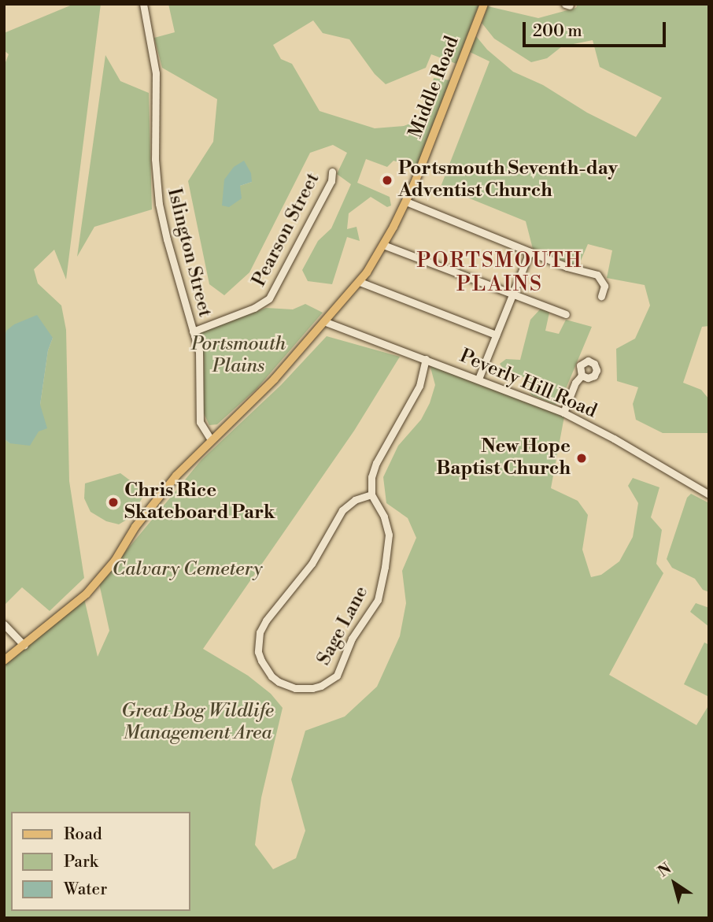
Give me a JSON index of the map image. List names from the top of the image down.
{
  "streets": {
    "main road": ["Middle Road"],
    "street": [
      "Pearson Street",
      "Islington Street",
      "Peverly Hill Road",
      "Sage Lane"
    ]
  },
  "crossings": [
    ["Middle Road", "Islington Street"],
    ["Middle Road", "Peverly Hill Road"],
    ["Pearson Street", "Islington Street"]
  ],
  "districts": ["PORTSMOUTH PLAINS"],
  "parks": ["Portsmouth Plains", "Calvary Cemetery", "Great Bog Wildlife Management Area"],
  "places": ["Portsmouth Seventh-day Adventist Church", "New Hope Baptist Church", "Chris Rice Skateboard Park"],
  "legend": ["Road", "Park", "Water"],
  "scale_bar": "200 m",
  "north": "top left"
}
